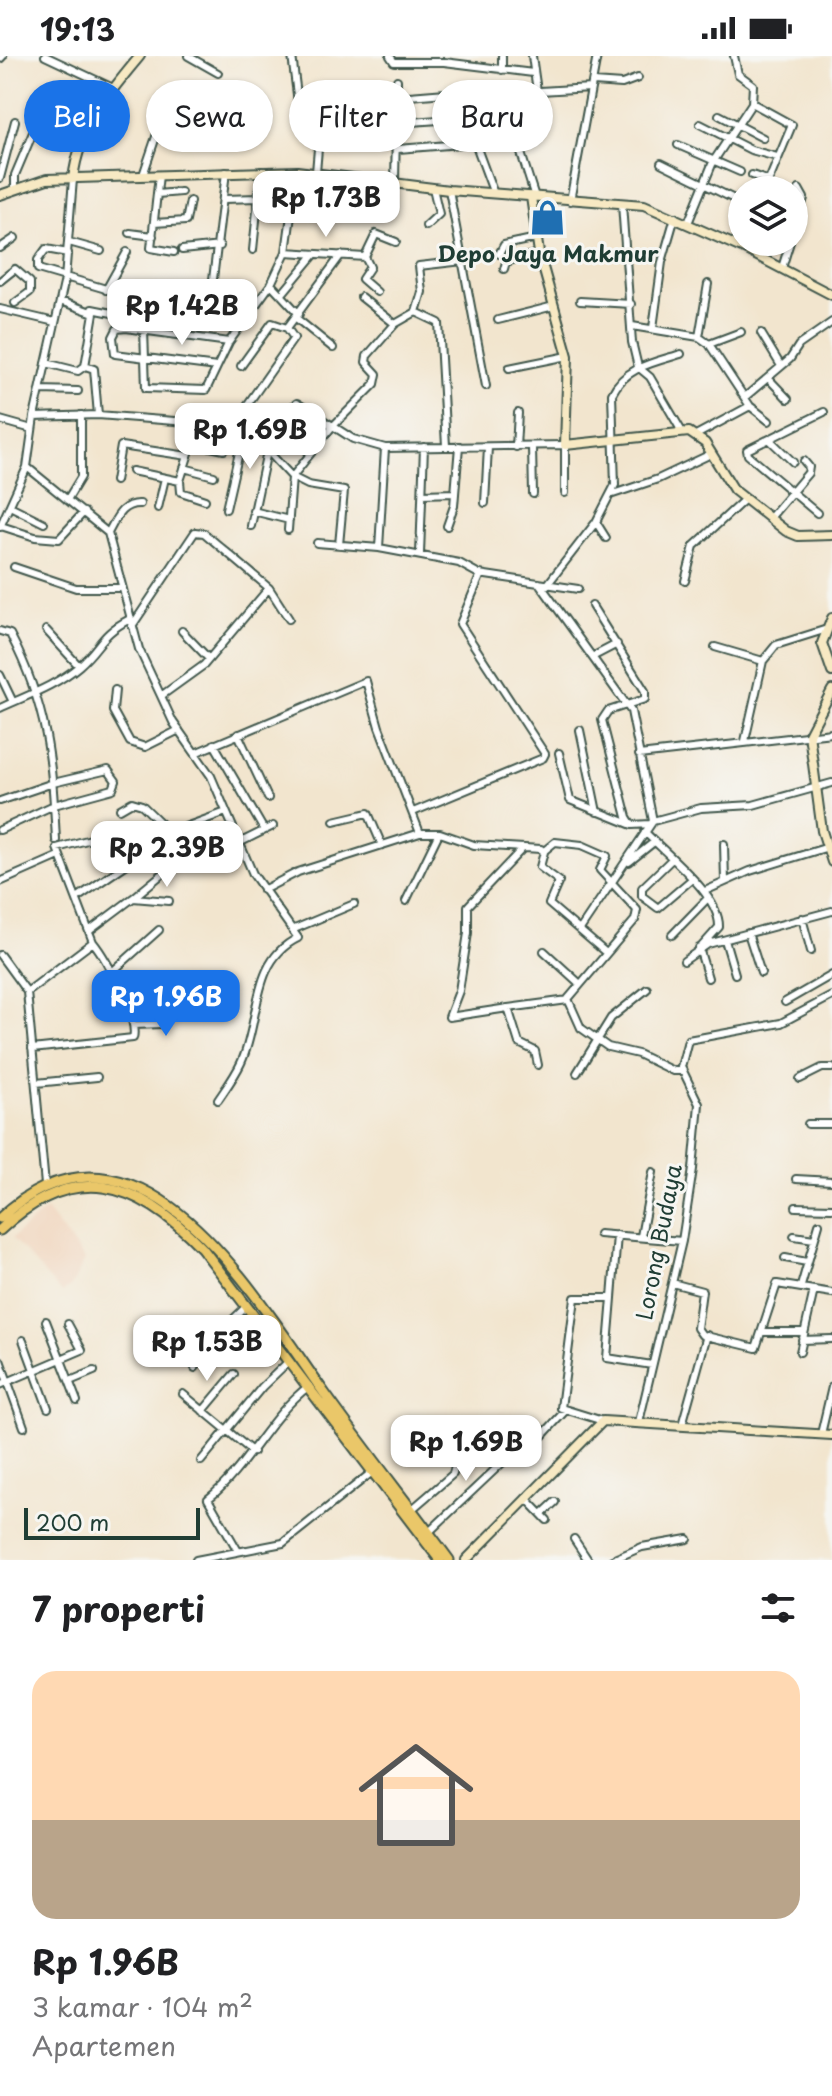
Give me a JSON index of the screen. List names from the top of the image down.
{
  "streets": {
    "street": ["Lorong Budaya"]
  },
  "places": {
    "shop": ["Depo Jaya Makmur"]
  },
  "scale_bar": "200 m",
  "page": {
    "status": "19:13",
    "chip": [
      "Beli",
      "Sewa",
      "Filter",
      "Baru"
    ],
    "price": [
      "Rp 1.73B",
      "Rp 1.42B",
      "Rp 1.69B",
      "Rp 2.39B",
      "Rp 1.96B",
      "Rp 1.53B",
      "Rp 1.69B"
    ],
    "scale": "200 m",
    "heading": "7 properti",
    "list": [
      {
        "name": "Rp 1.96B",
        "note": "3 kamar · 104 m² · Apartemen"
      }
    ]
  }
}
